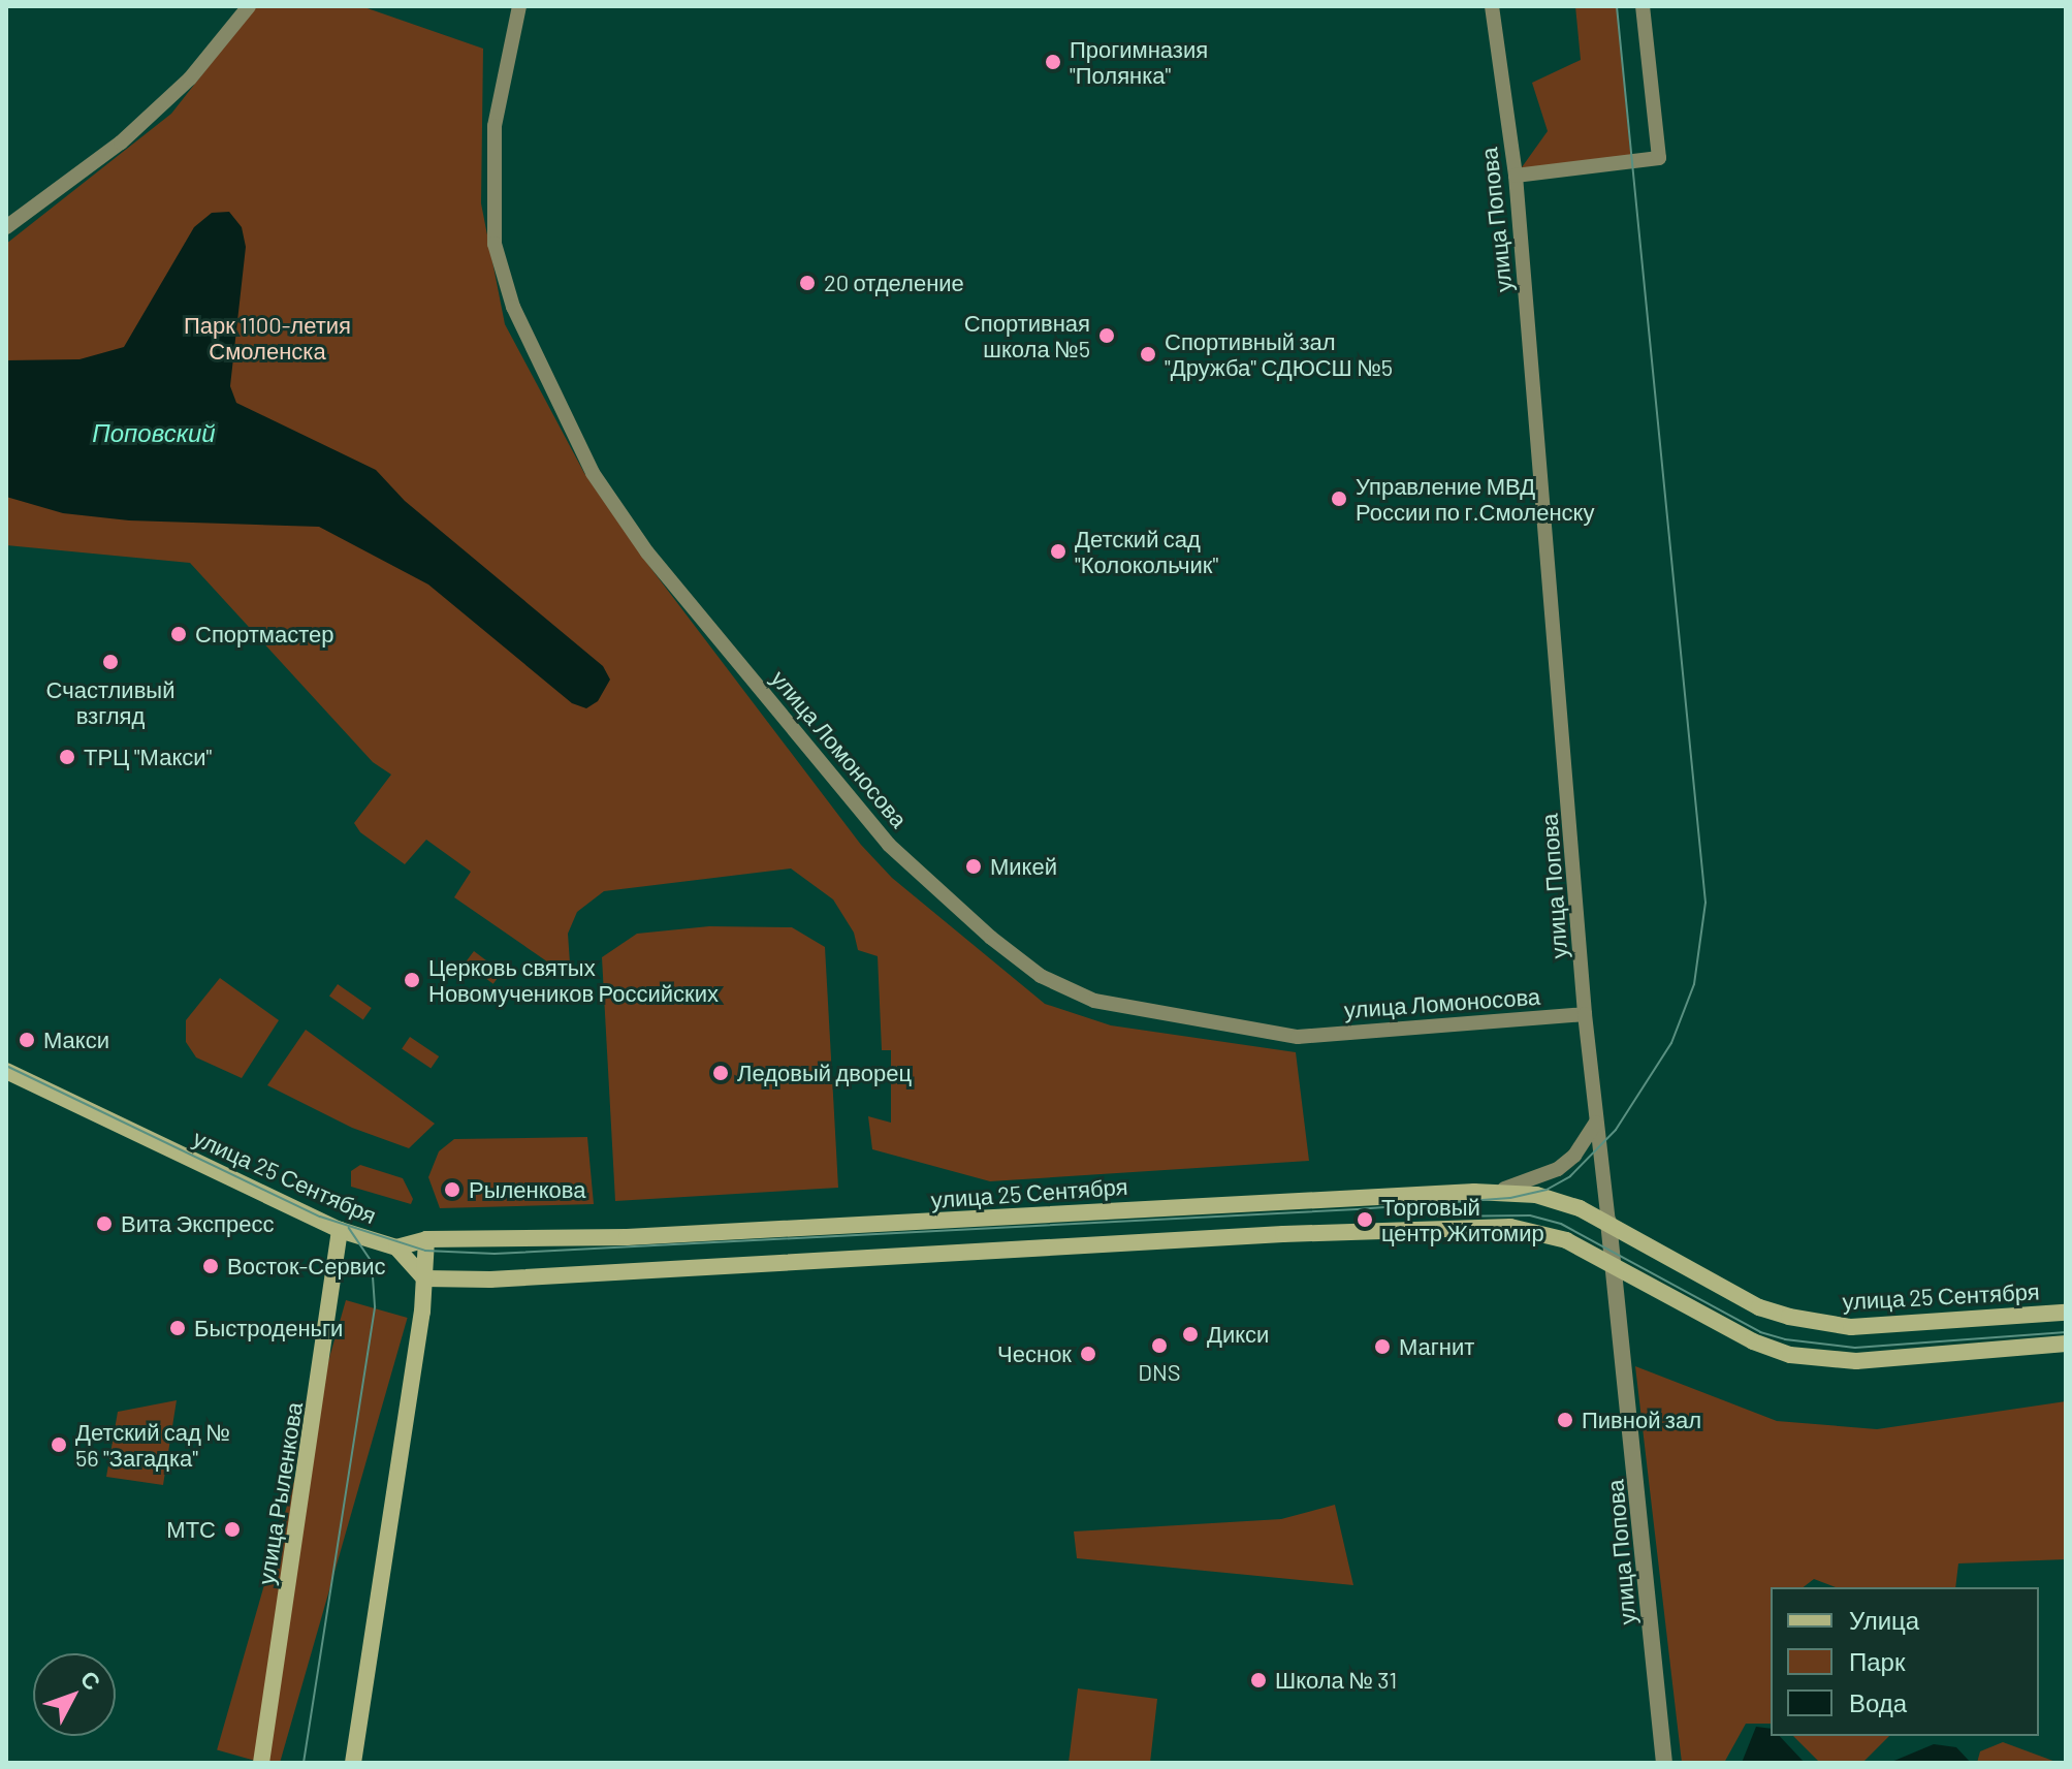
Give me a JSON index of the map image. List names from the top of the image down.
{
  "streets": {
    "main road": ["улица 25 Сентября", "улица Рыленкова"],
    "street": ["улица Попова", "улица Ломоносова"]
  },
  "crossings": [
    ["улица Попова", "улица Ломоносова"],
    ["улица Попова", "улица 25 Сентября"],
    ["улица 25 Сентября", "улица Рыленкова"]
  ],
  "water": ["Поповский"],
  "parks": ["Парк 1100-летия Смоленска"],
  "places": [
    "Прогимназия \"Полянка\"",
    "20 отделение",
    "Спортивная школа №5",
    "Спортивный зал \"Дружба\" СДЮСШ №5",
    "Управление МВД России по г.Смоленску",
    "Детский сад \"Колокольчик\"",
    "Спортмастер",
    "Счастливый взгляд",
    "ТРЦ \"Макси\"",
    "Микей",
    "Церковь святых Новомучеников Российских",
    "Макси",
    "Ледовый дворец",
    "Рыленкова",
    "Торговый центр Житомир",
    "Вита Экспресс",
    "Восток-Сервис",
    "Быстроденьги",
    "Дикси",
    "DNS",
    "Магнит",
    "Чеснок",
    "Пивной зал",
    "Детский сад № 56 \"Загадка\"",
    "МТС",
    "Школа № 31"
  ],
  "legend": ["Улица", "Парк", "Вода"],
  "north": "top right"
}
